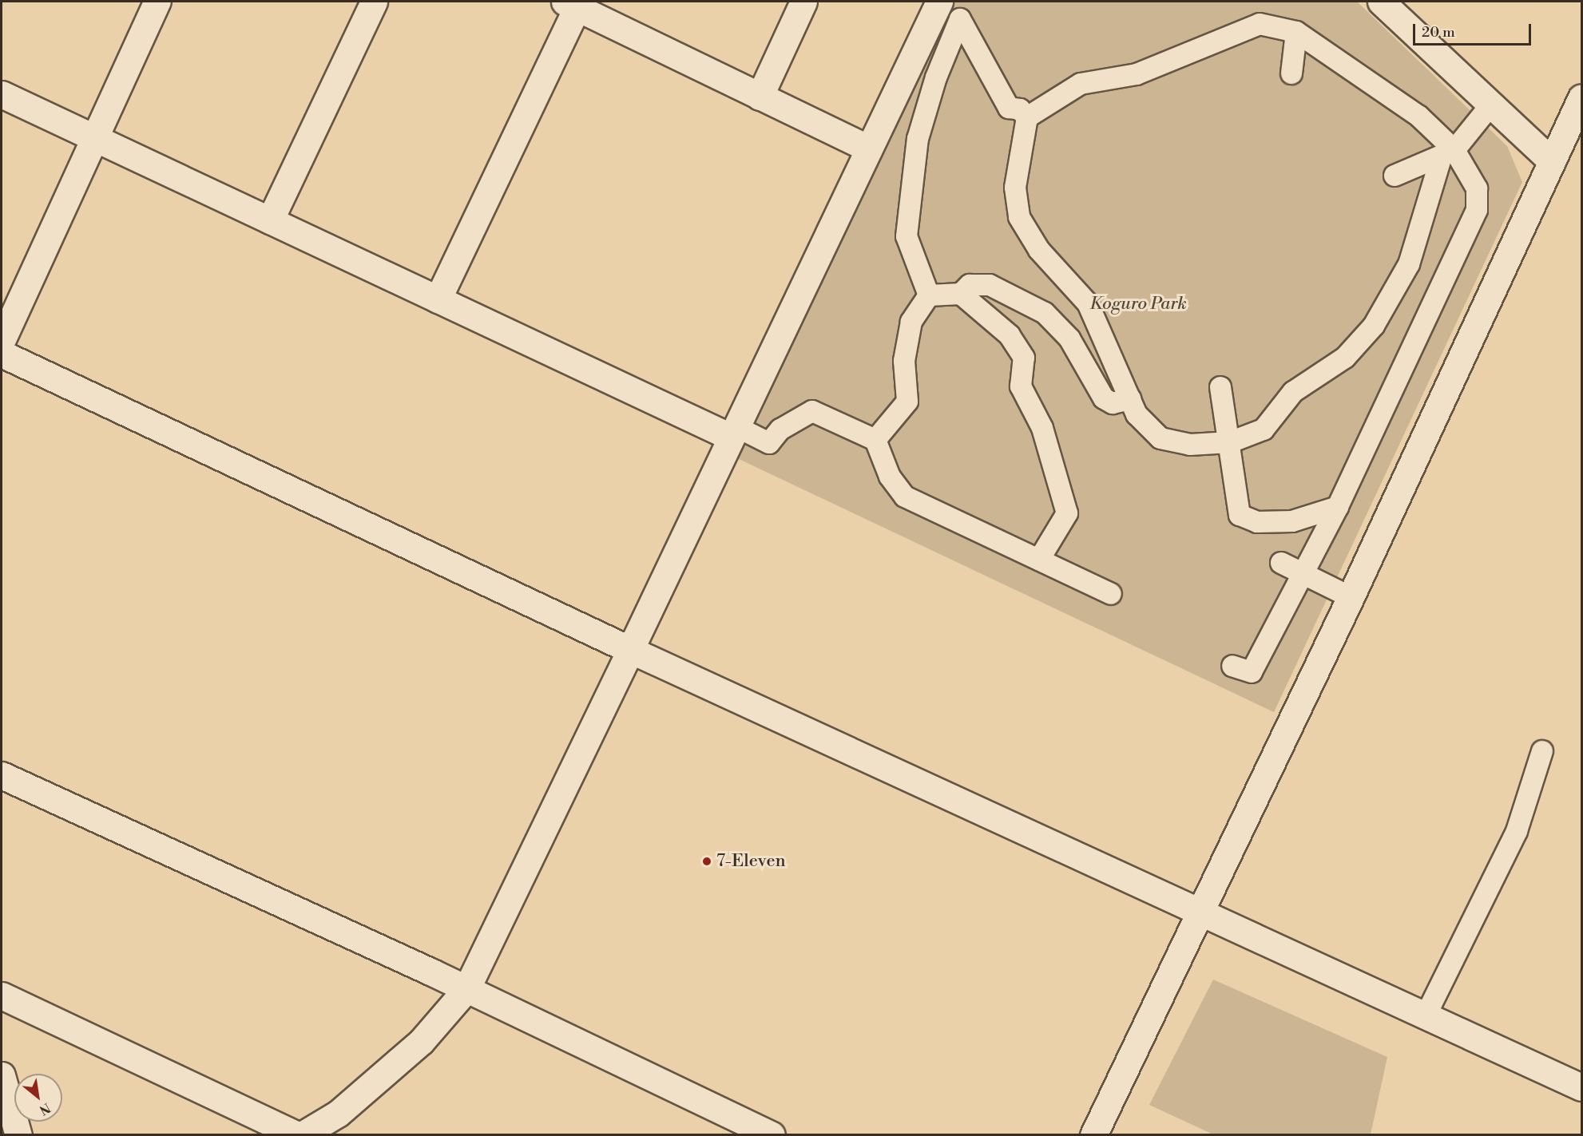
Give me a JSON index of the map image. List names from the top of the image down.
{
  "parks": ["Koguro Park"],
  "places": ["7-Eleven"],
  "scale_bar": "20 m",
  "north": "bottom right"
}
